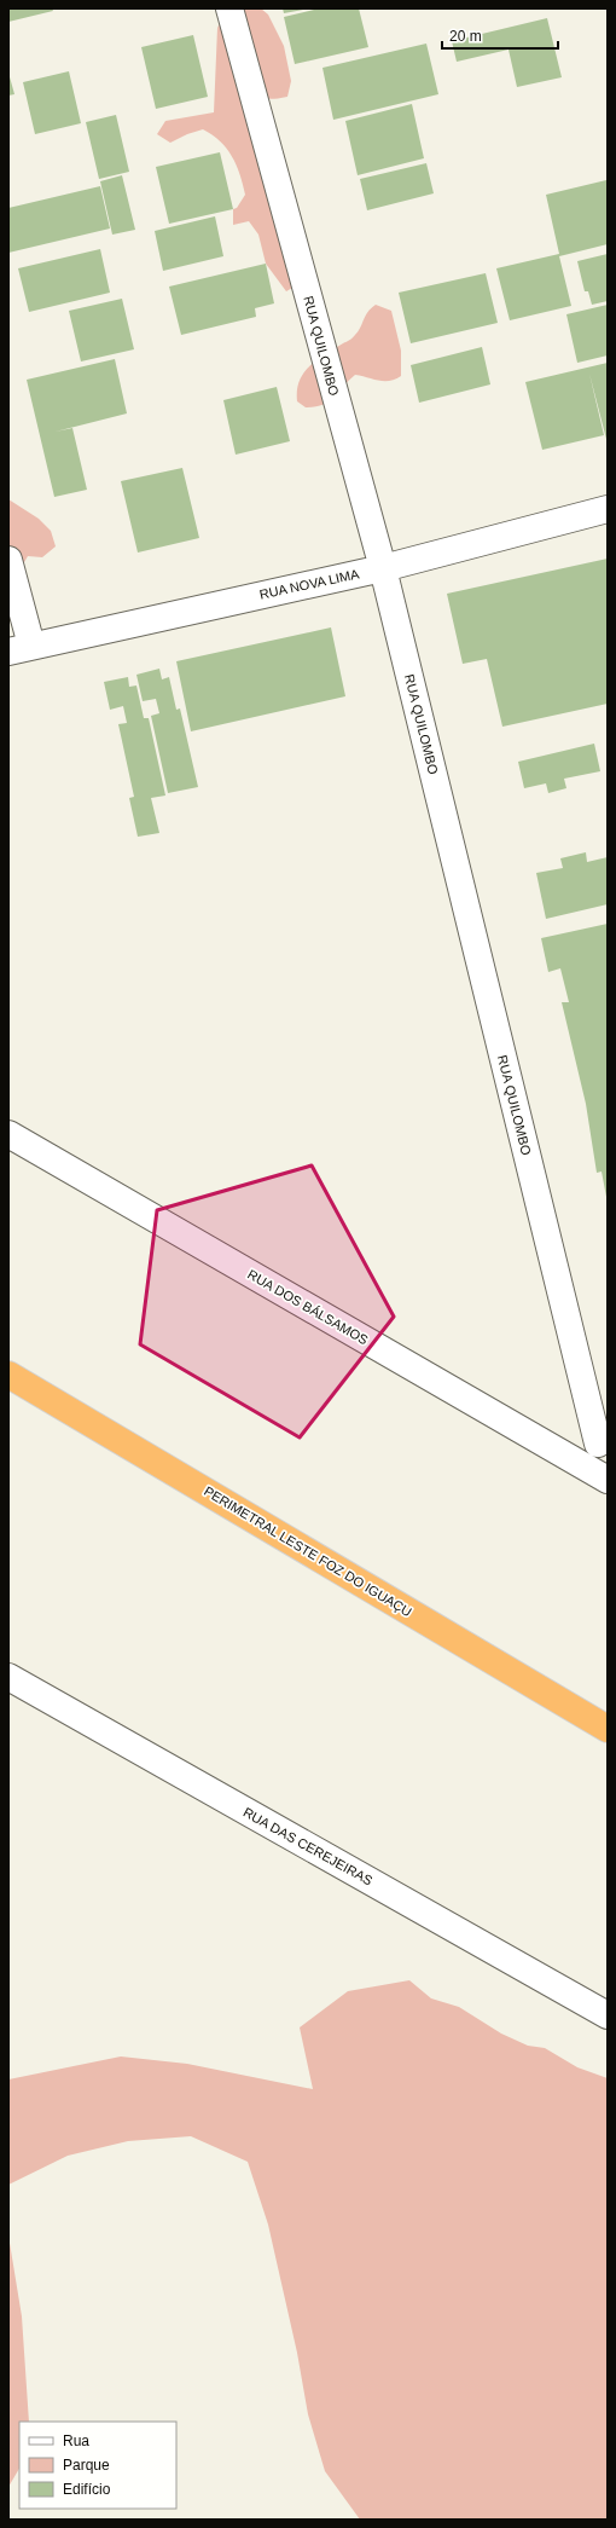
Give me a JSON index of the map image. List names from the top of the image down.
{
  "streets": {
    "highway": ["PERIMETRAL LESTE FOZ DO IGUAÇU"],
    "street": [
      "RUA QUILOMBO",
      "RUA NOVA LIMA",
      "RUA DOS BÁLSAMOS",
      "RUA DAS CEREJEIRAS"
    ]
  },
  "crossings": [
    ["RUA QUILOMBO", "RUA NOVA LIMA"]
  ],
  "legend": ["Rua", "Parque", "Edifício"],
  "scale_bar": "20 m"
}
